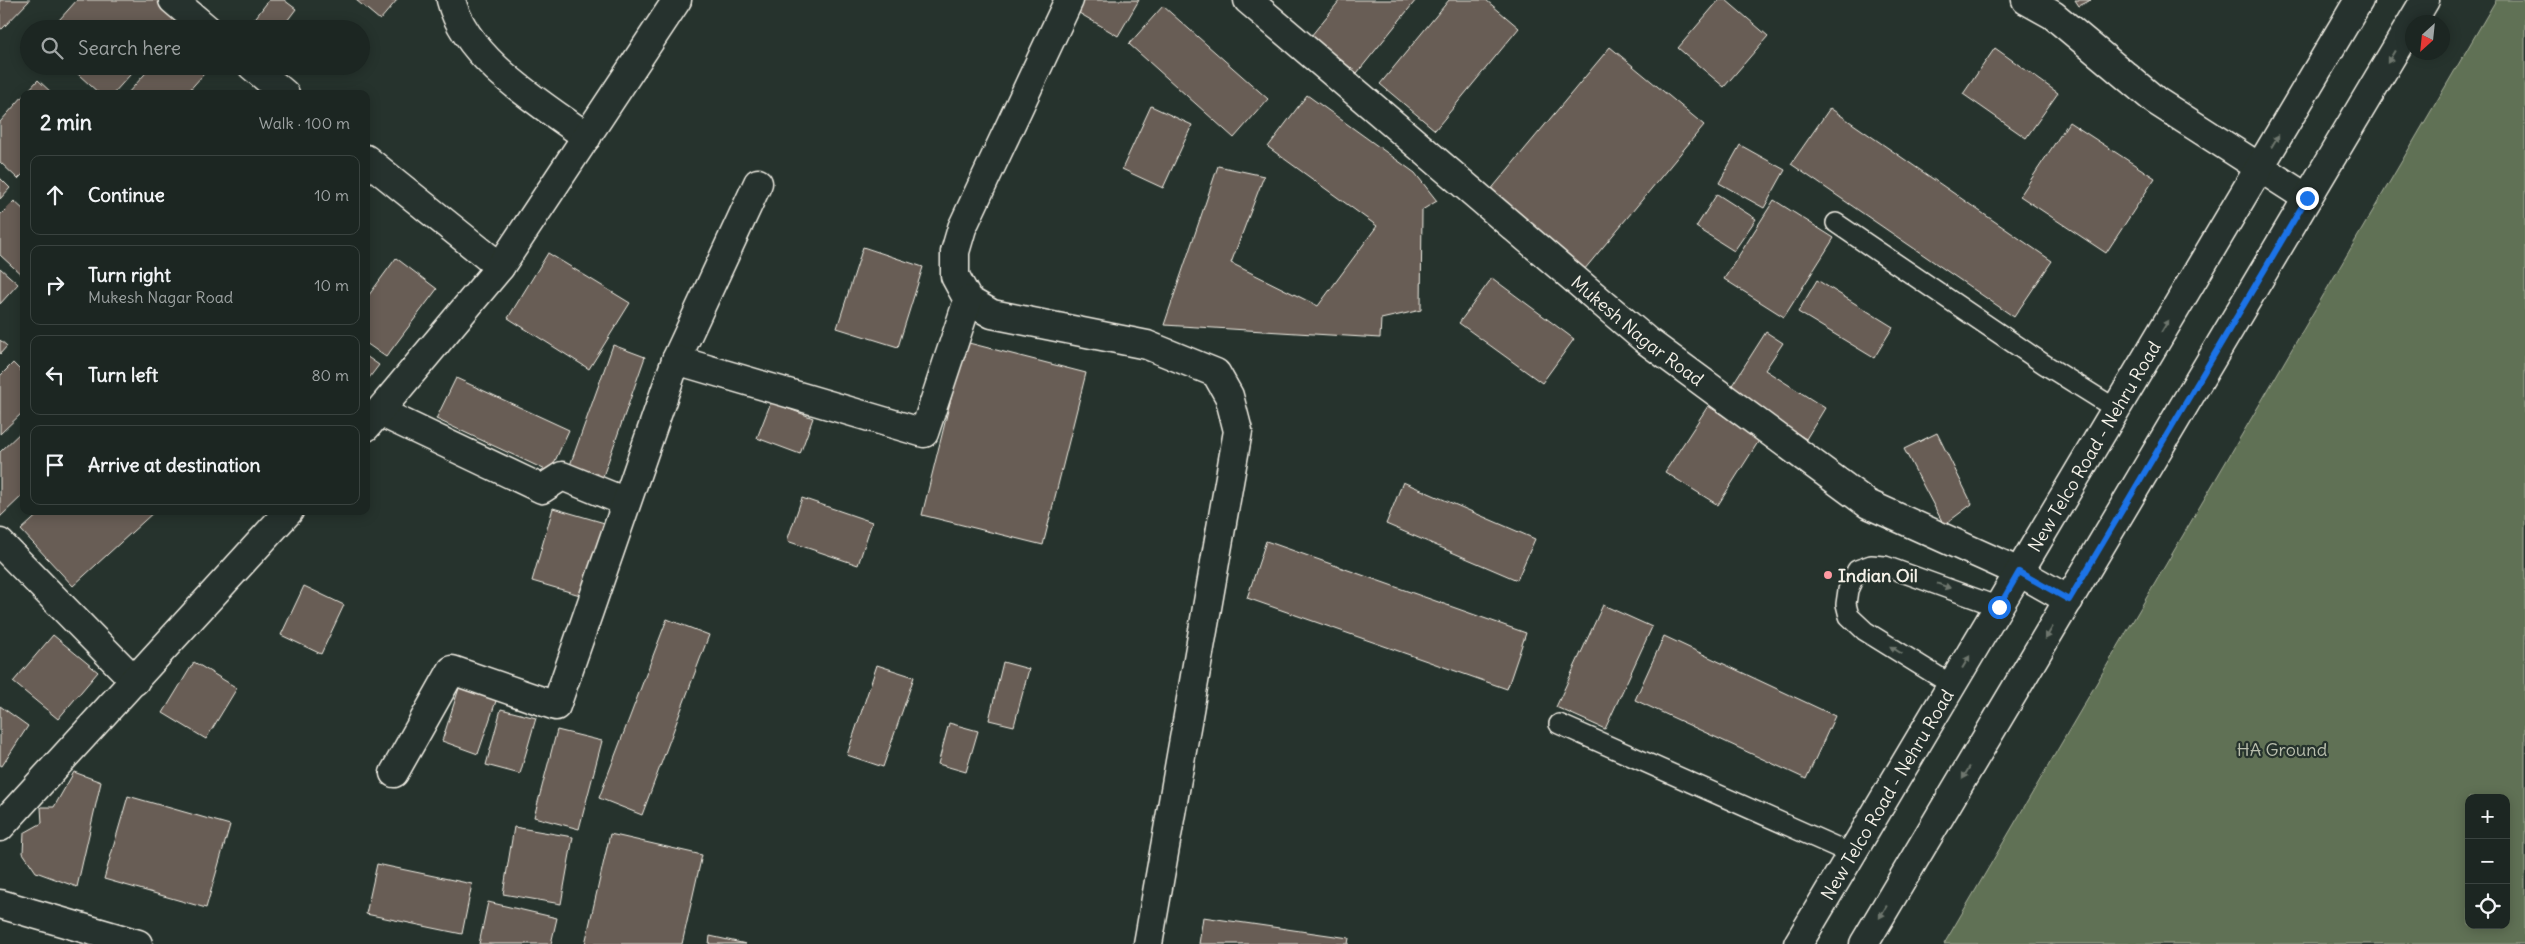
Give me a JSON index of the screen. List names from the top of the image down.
{
  "streets": {
    "street": ["Mukesh Nagar Road", "New Telco Road - Nehru Road"]
  },
  "crossings": [
    ["Mukesh Nagar Road", "New Telco Road - Nehru Road"]
  ],
  "parks": ["HA Ground"],
  "places": ["Indian Oil"],
  "north": "bottom left",
  "page": {
    "search": "Search here",
    "heading": ["2 min", "Walk · 100 m"],
    "list": [
      ["Continue", "10 m"],
      ["Turn right", "Mukesh Nagar Road", "10 m"],
      ["Turn left", "80 m"],
      "Arrive at destination"
    ],
    "map_buttons": ["+", "−"]
  }
}
